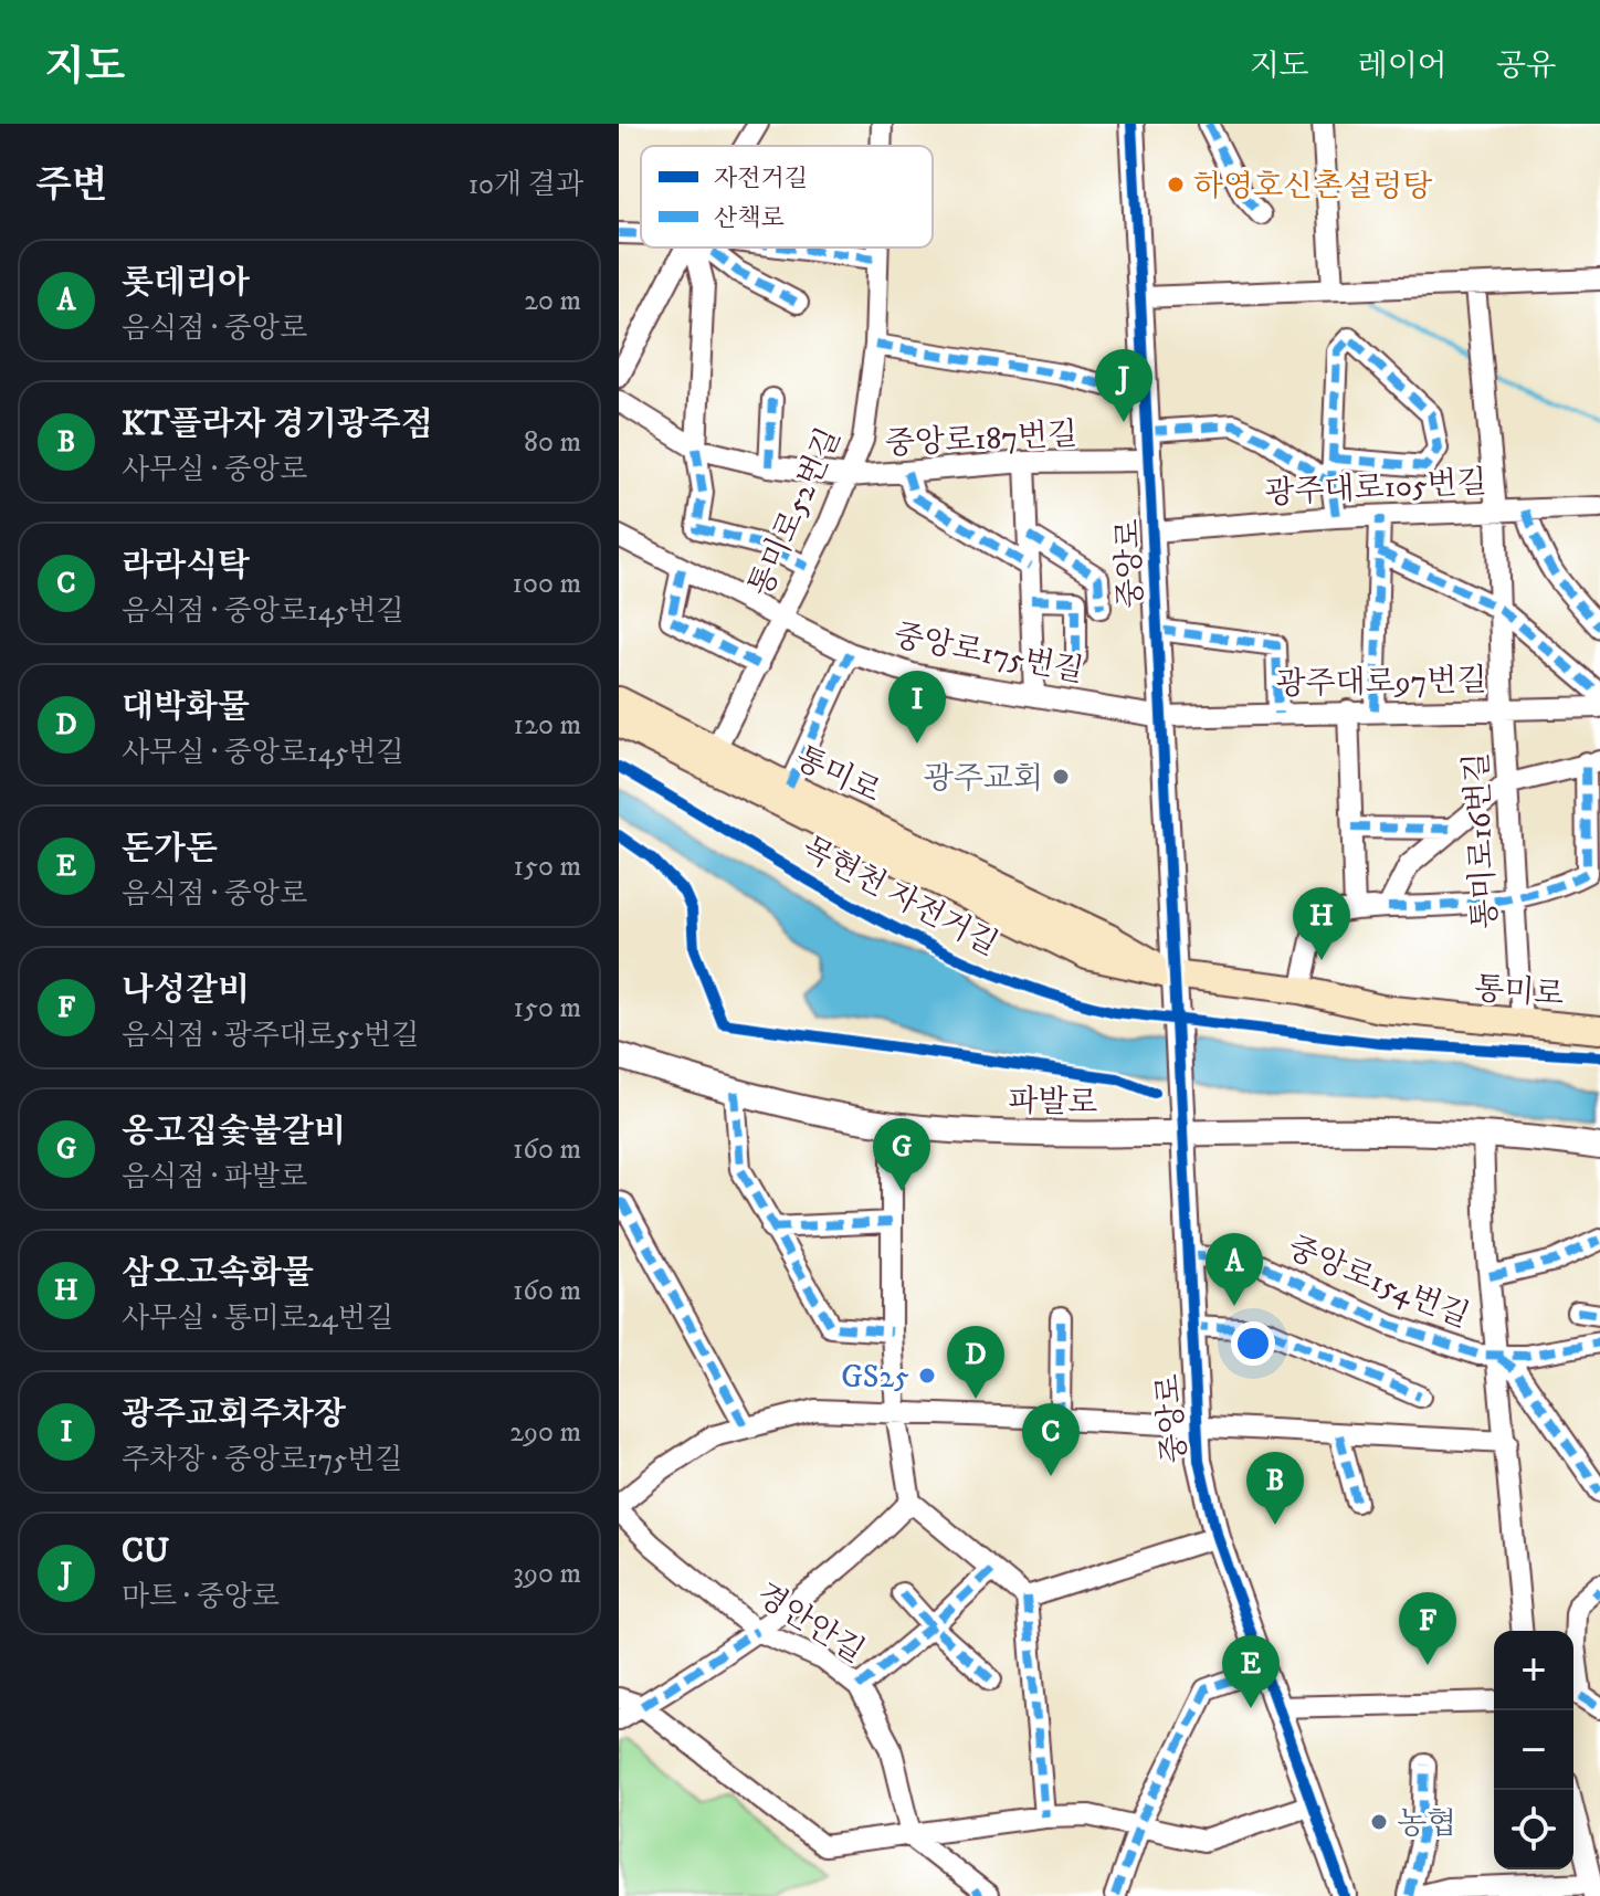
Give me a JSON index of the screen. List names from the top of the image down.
{
  "streets": {
    "main road": ["통미로"],
    "street": [
      "중앙로187번길",
      "광주대로105번길",
      "통미로52번길",
      "중앙로",
      "중앙로175번길",
      "광주대로97번길",
      "통미로16번길",
      "파발로",
      "중앙로154번길",
      "경안안길"
    ],
    "cycle path": ["목현천 자전거길"]
  },
  "crossings": [
    ["중앙로187번길", "통미로52번길"],
    ["중앙로187번길", "중앙로"],
    ["광주대로105번길", "중앙로"],
    ["광주대로105번길", "통미로16번길"],
    ["통미로52번길", "중앙로175번길"],
    ["통미로52번길", "통미로"],
    ["중앙로", "중앙로175번길"],
    ["중앙로", "광주대로97번길"],
    ["중앙로", "통미로"],
    ["중앙로", "파발로"],
    ["중앙로", "중앙로154번길"],
    ["중앙로175번길", "광주대로97번길"],
    ["광주대로97번길", "통미로16번길"],
    ["통미로", "통미로16번길"]
  ],
  "places": [
    "하영호신촌설렁탕",
    "광주교회",
    "GS25",
    "농협"
  ],
  "legend": ["자전거길", "산책로"],
  "page": {
    "header": "지도",
    "nav": ["지도", "레이어", "공유"],
    "heading": ["주변", "10개 결과"],
    "list": [
      {
        "mark": "A",
        "name": "롯데리아",
        "note": "음식점 · 중앙로",
        "value": "20 m"
      },
      {
        "mark": "B",
        "name": "KT플라자 경기광주점",
        "note": "사무실 · 중앙로",
        "value": "80 m"
      },
      {
        "mark": "C",
        "name": "라라식탁",
        "note": "음식점 · 중앙로145번길",
        "value": "100 m"
      },
      {
        "mark": "D",
        "name": "대박화물",
        "note": "사무실 · 중앙로145번길",
        "value": "120 m"
      },
      {
        "mark": "E",
        "name": "돈가돈",
        "note": "음식점 · 중앙로",
        "value": "150 m"
      },
      {
        "mark": "F",
        "name": "나성갈비",
        "note": "음식점 · 광주대로55번길",
        "value": "150 m"
      },
      {
        "mark": "G",
        "name": "옹고집숯불갈비",
        "note": "음식점 · 파발로",
        "value": "160 m"
      },
      {
        "mark": "H",
        "name": "삼오고속화물",
        "note": "사무실 · 통미로24번길",
        "value": "160 m"
      },
      {
        "mark": "I",
        "name": "광주교회주차장",
        "note": "주차장 · 중앙로175번길",
        "value": "290 m"
      },
      {
        "mark": "J",
        "name": "CU",
        "note": "마트 · 중앙로",
        "value": "390 m"
      }
    ],
    "pins": [
      "J",
      "I",
      "H",
      "G",
      "A",
      "D",
      "C",
      "B",
      "F",
      "E"
    ],
    "map_buttons": ["+", "−"]
  }
}
